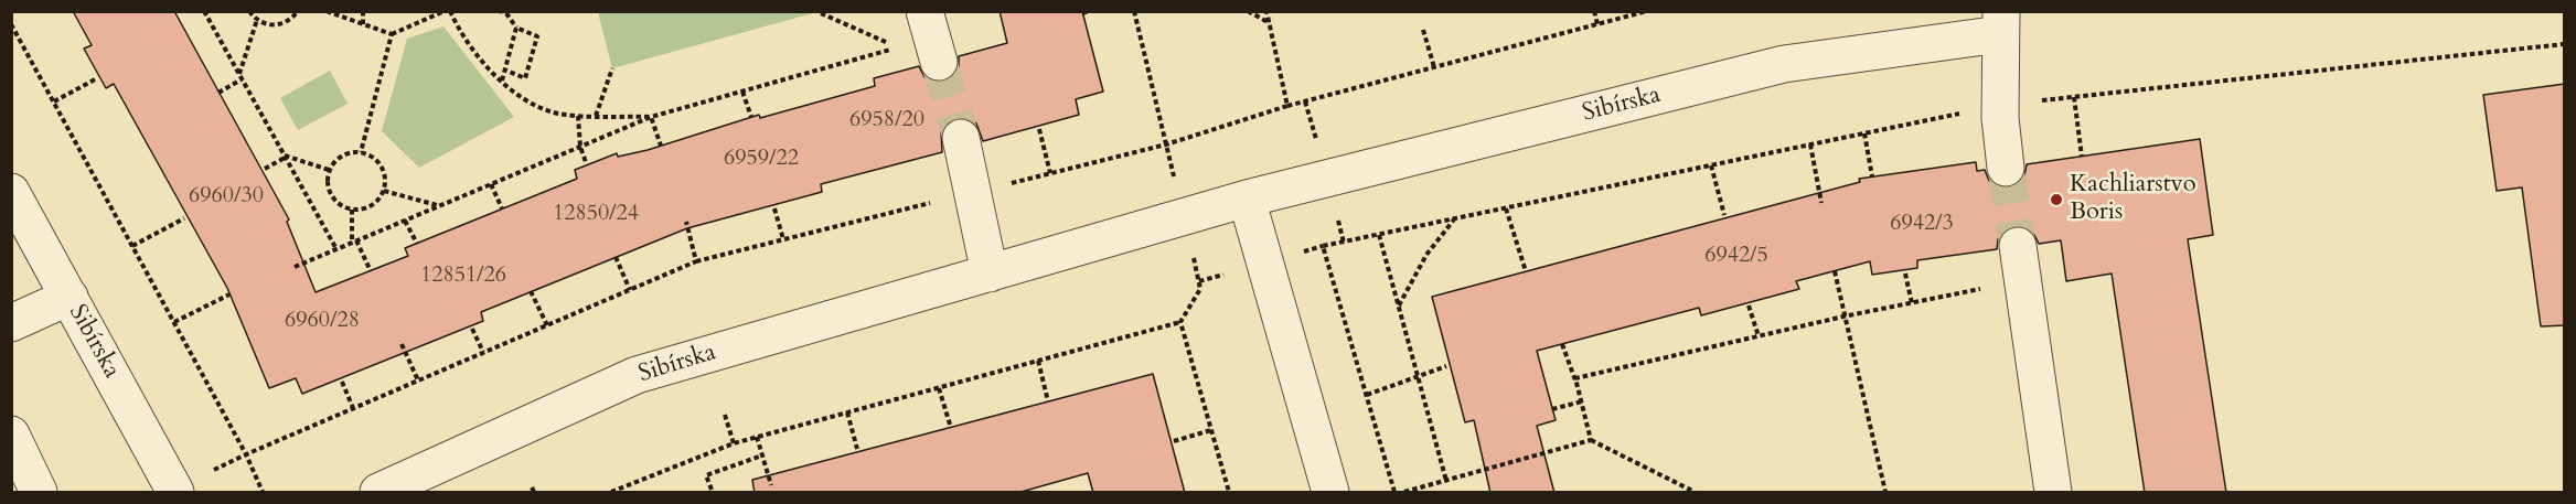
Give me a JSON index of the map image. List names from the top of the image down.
{
  "streets": {
    "street": ["Sibírska"]
  },
  "places": ["Kachliarstvo Boris"],
  "house_numbers": [
    "6958/20",
    "6959/22",
    "6960/30",
    "12850/24",
    "6942/3",
    "6942/5",
    "12851/26",
    "6960/28"
  ]
}
